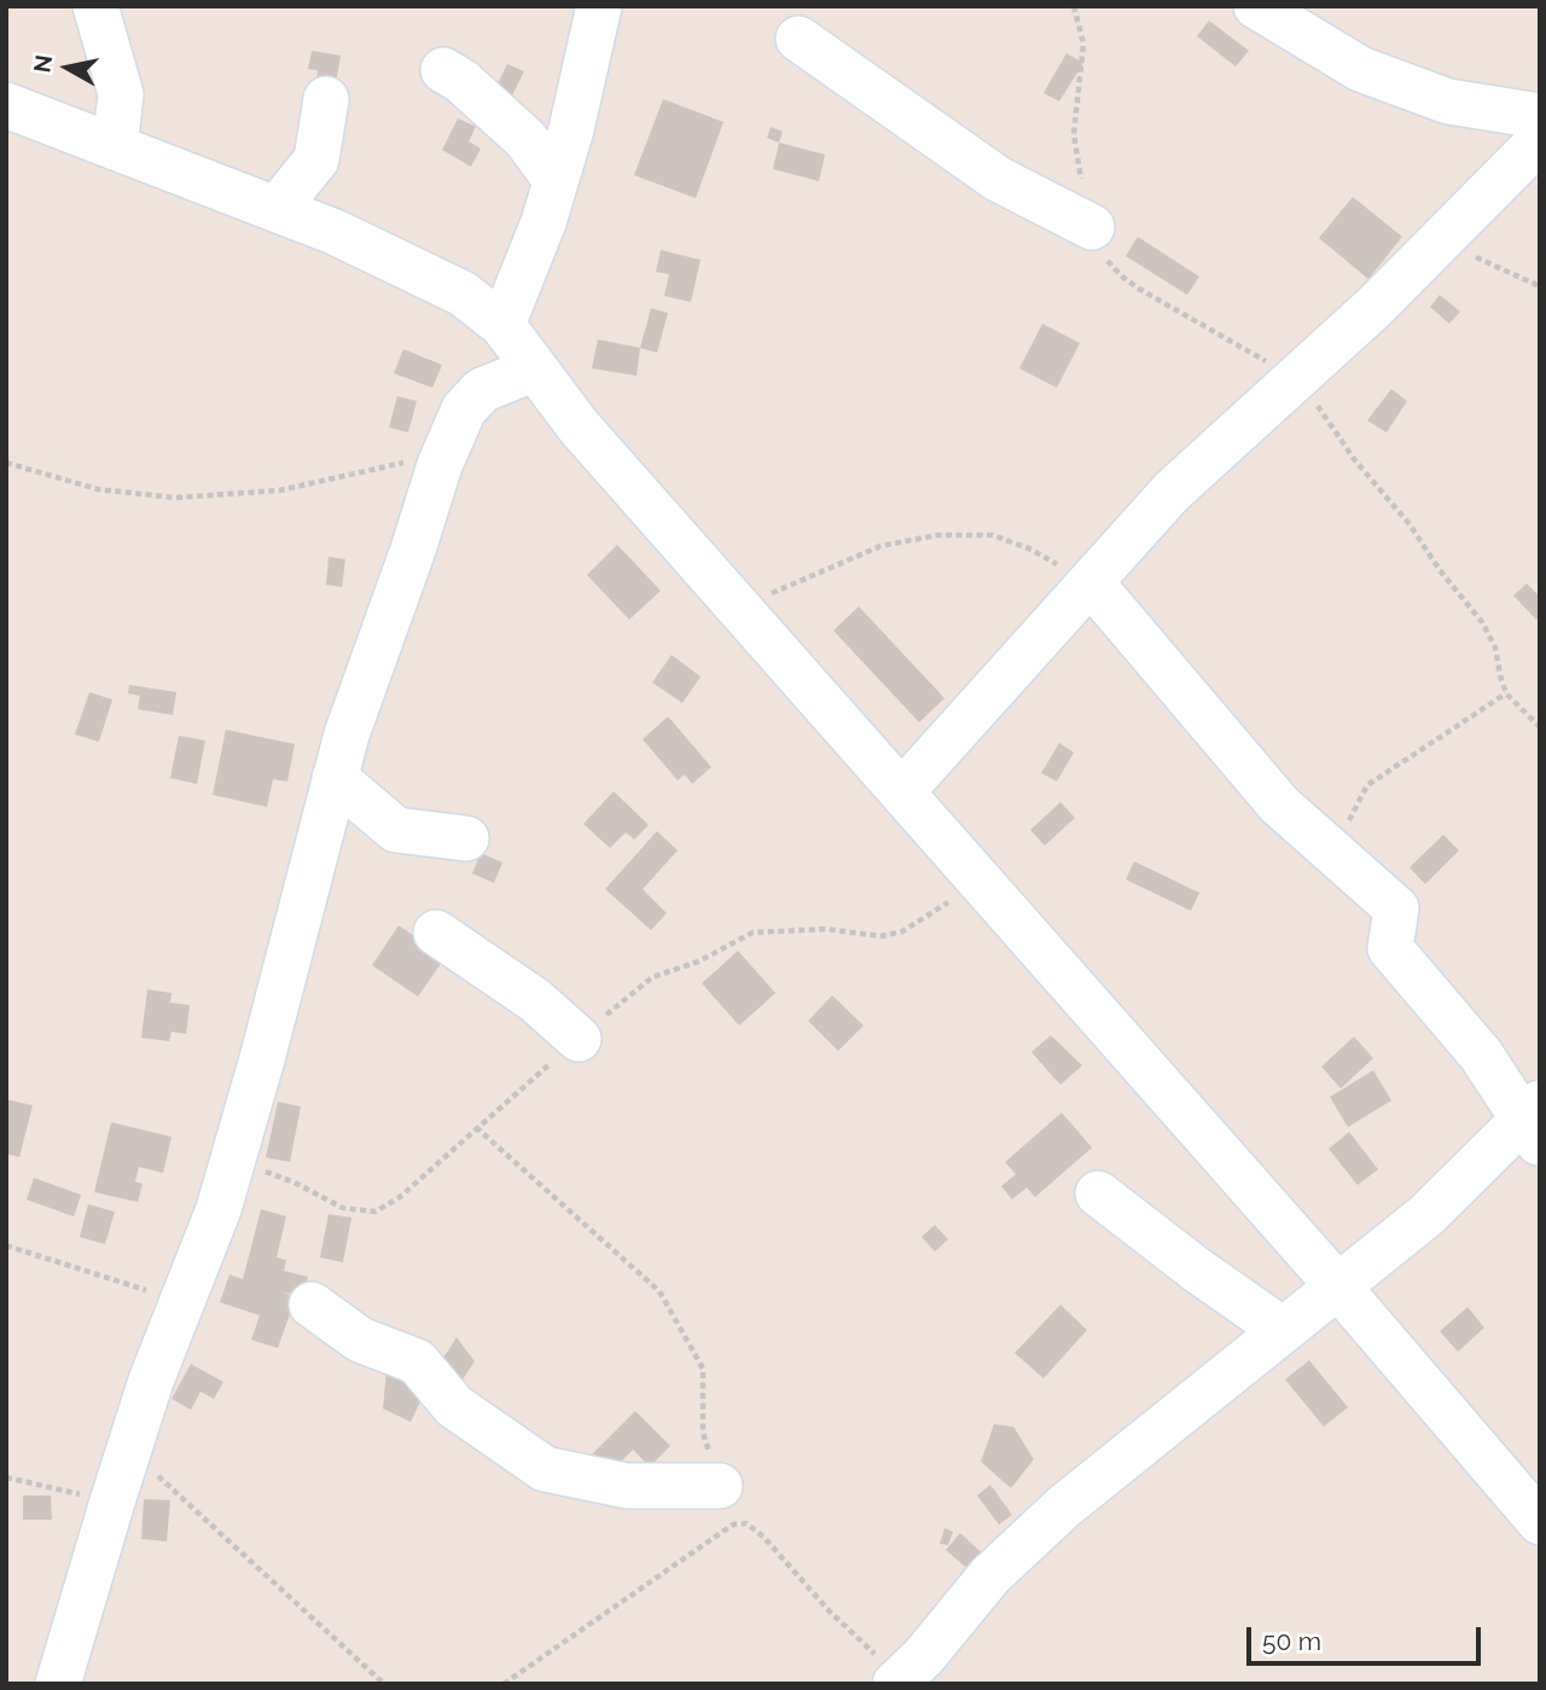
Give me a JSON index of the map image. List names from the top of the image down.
{
  "scale_bar": "50 m",
  "north": "left"
}
